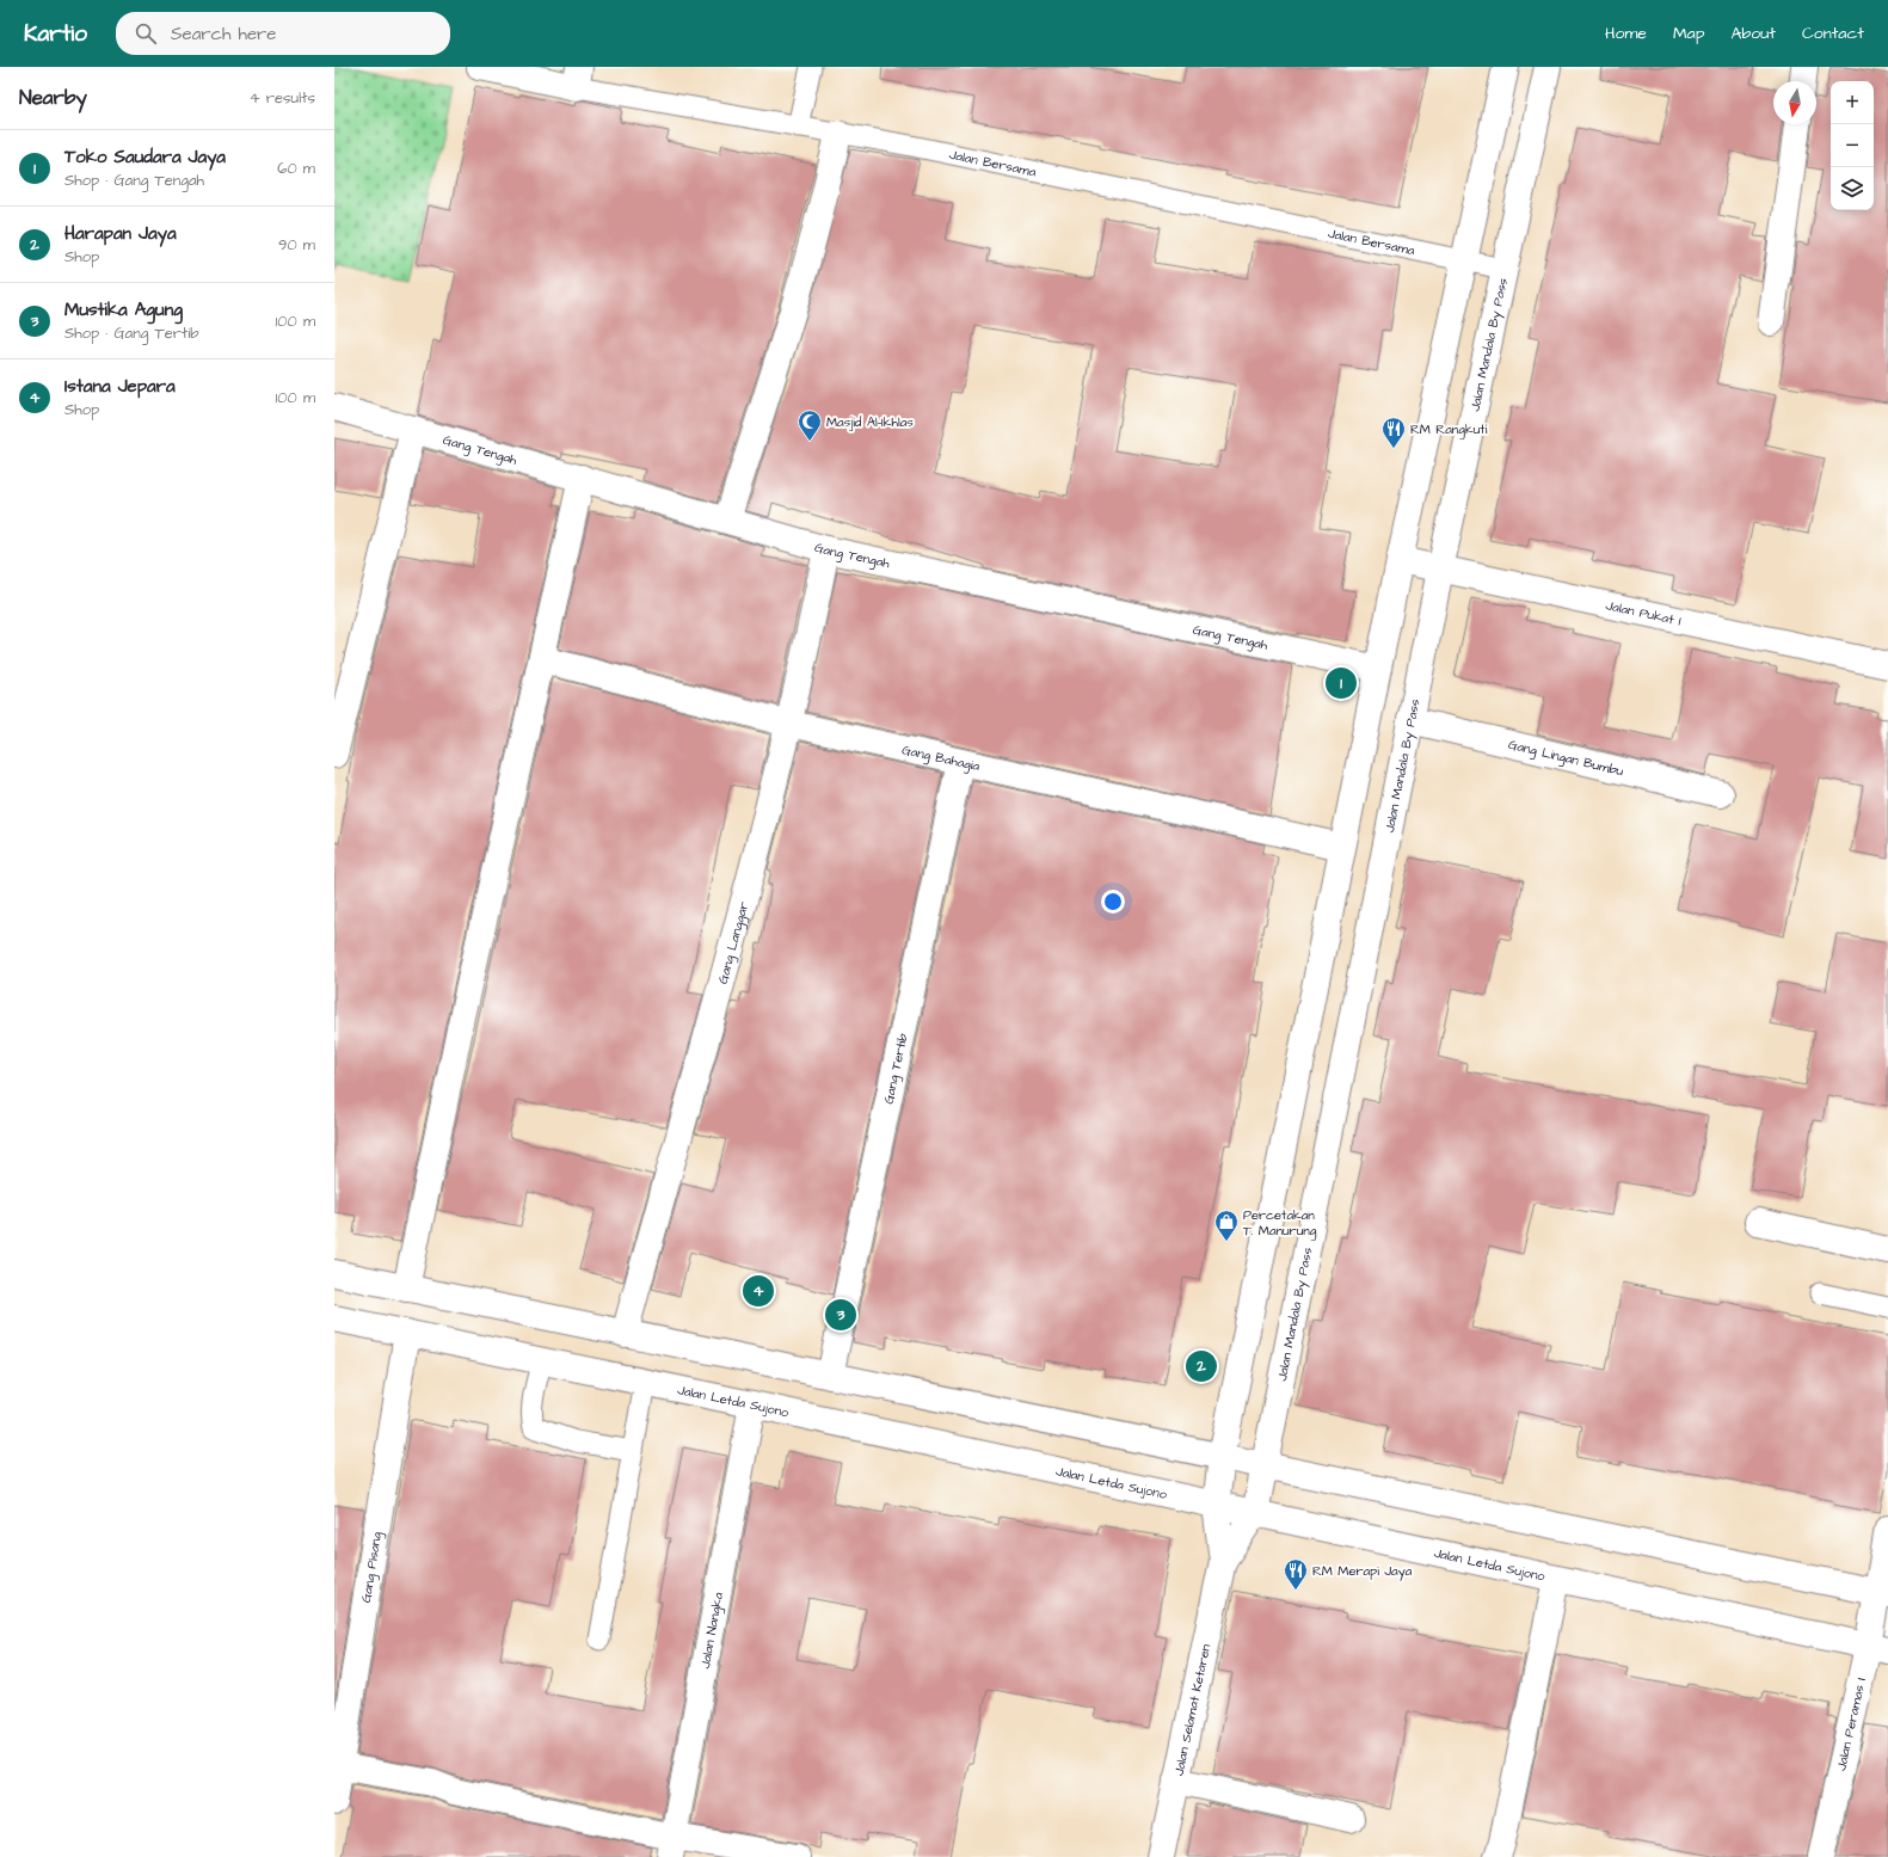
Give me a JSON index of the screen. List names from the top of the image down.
{
  "streets": {
    "main road": [
      "Jalan Bersama",
      "Jalan Mandala By Pass",
      "Gang Tengah",
      "Jalan Pukat I",
      "Gang Lingan Bumbu",
      "Gang Bahagia",
      "Gang Langgar",
      "Gang Tertib",
      "Jalan Letda Sujono",
      "Gang Pisang",
      "Jalan Nangka",
      "Jalan Selamat Ketaren",
      "Jalan Peramas I"
    ]
  },
  "crossings": [
    ["Jalan Bersama", "Jalan Mandala By Pass"],
    ["Jalan Mandala By Pass", "Jalan Pukat I"],
    ["Jalan Mandala By Pass", "Gang Lingan Bumbu"],
    ["Jalan Mandala By Pass", "Jalan Selamat Ketaren"],
    ["Gang Tengah", "Gang Langgar"],
    ["Gang Bahagia", "Gang Langgar"],
    ["Gang Bahagia", "Gang Tertib"],
    ["Jalan Letda Sujono", "Gang Pisang"],
    ["Jalan Letda Sujono", "Jalan Nangka"],
    ["Jalan Letda Sujono", "Jalan Selamat Ketaren"],
    ["Jalan Letda Sujono", "Jalan Peramas I"]
  ],
  "places": {
    "mosque": ["Masjid Al-Ikhlas"],
    "restaurant": ["RM Rangkuti", "RM Merapi Jaya"],
    "shop": ["Percetakan T. Manurung"]
  },
  "north": "bottom",
  "page": {
    "header": "Kartio",
    "search": "Search here",
    "nav": [
      "Home",
      "Map",
      "About",
      "Contact"
    ],
    "heading": ["Nearby", "4 results"],
    "map_buttons": ["+", "−"],
    "list": [
      {
        "mark": "1",
        "name": "Toko Saudara Jaya",
        "note": "Shop · Gang Tengah",
        "value": "60 m"
      },
      {
        "mark": "2",
        "name": "Harapan Jaya",
        "note": "Shop",
        "value": "90 m"
      },
      {
        "mark": "3",
        "name": "Mustika Agung",
        "note": "Shop · Gang Tertib",
        "value": "100 m"
      },
      {
        "mark": "4",
        "name": "Istana Jepara",
        "note": "Shop",
        "value": "100 m"
      }
    ],
    "pins": [
      "1",
      "4",
      "3",
      "2"
    ]
  }
}
